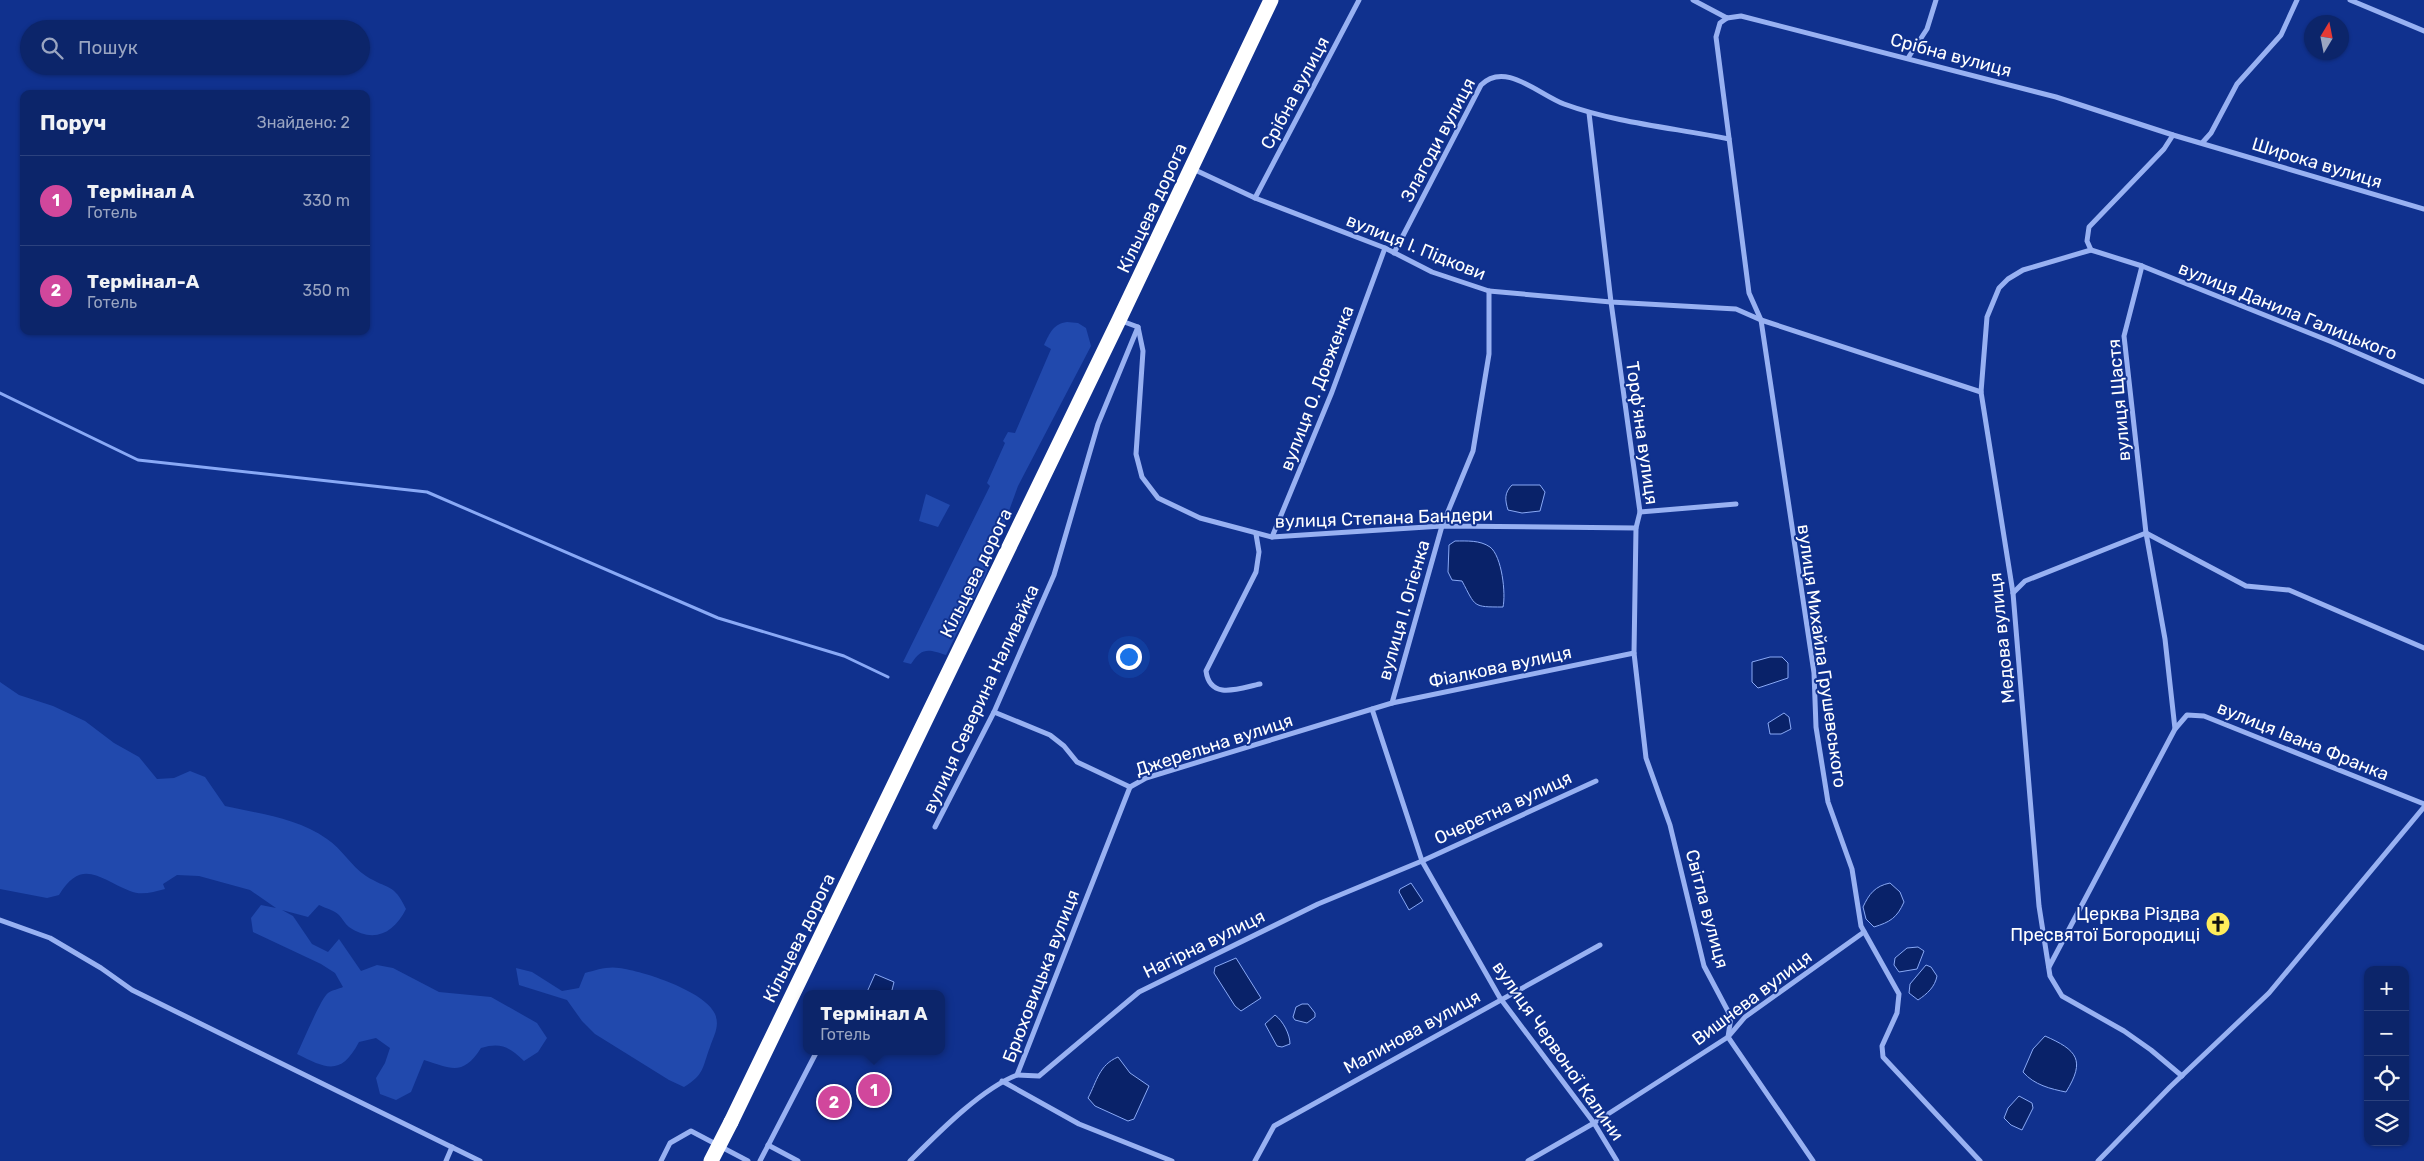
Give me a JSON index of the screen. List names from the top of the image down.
{
  "streets": {
    "highway": ["Кільцева дорога"],
    "street": [
      "Срібна вулиця",
      "Злагоди вулиця",
      "Широка вулиця",
      "вулиця І. Підкови",
      "вулиця Данила Галицького",
      "вулиця О. Довженка",
      "вулиця Щастя",
      "Торф'яна вулиця",
      "вулиця Степана Бандери",
      "вулиця І. Огієнка",
      "Медова вулиця",
      "вулиця Михайла Грушевського",
      "Фіалкова вулиця",
      "вулиця Северина Наливайка",
      "вулиця Івана Франка",
      "Джерельна вулиця",
      "Очеретна вулиця",
      "Світла вулиця",
      "Нагірна вулиця",
      "Брюховицька вулиця",
      "Вишнева вулиця",
      "Малинова вулиця",
      "вулиця Червоної Калини"
    ]
  },
  "crossings": [
    ["Срібна вулиця", "Широка вулиця"],
    ["Срібна вулиця", "вулиця І. Підкови"],
    ["Срібна вулиця", "вулиця Михайла Грушевського"],
    ["Злагоди вулиця", "вулиця І. Підкови"],
    ["Злагоди вулиця", "Торф'яна вулиця"],
    ["Злагоди вулиця", "вулиця Михайла Грушевського"],
    ["Кільцева дорога", "вулиця І. Підкови"],
    ["вулиця І. Підкови", "вулиця О. Довженка"],
    ["вулиця І. Підкови", "Торф'яна вулиця"],
    ["вулиця І. Підкови", "вулиця І. Огієнка"],
    ["вулиця І. Підкови", "Медова вулиця"],
    ["вулиця І. Підкови", "вулиця Михайла Грушевського"],
    ["вулиця Данила Галицького", "вулиця Щастя"],
    ["вулиця О. Довженка", "вулиця Степана Бандери"],
    ["вулиця Щастя", "вулиця Івана Франка"],
    ["Торф'яна вулиця", "вулиця Степана Бандери"],
    ["Торф'яна вулиця", "Фіалкова вулиця"],
    ["Торф'яна вулиця", "Світла вулиця"],
    ["вулиця Степана Бандери", "вулиця І. Огієнка"],
    ["вулиця Степана Бандери", "вулиця Северина Наливайка"],
    ["вулиця І. Огієнка", "Фіалкова вулиця"],
    ["вулиця Михайла Грушевського", "Вишнева вулиця"],
    ["Фіалкова вулиця", "Джерельна вулиця"],
    ["Фіалкова вулиця", "вулиця Червоної Калини"],
    ["вулиця Северина Наливайка", "Джерельна вулиця"],
    ["Джерельна вулиця", "Брюховицька вулиця"],
    ["Джерельна вулиця", "вулиця Червоної Калини"],
    ["Очеретна вулиця", "Нагірна вулиця"],
    ["Очеретна вулиця", "вулиця Червоної Калини"],
    ["Світла вулиця", "Вишнева вулиця"],
    ["Нагірна вулиця", "Брюховицька вулиця"],
    ["Нагірна вулиця", "вулиця Червоної Калини"],
    ["Вишнева вулиця", "вулиця Червоної Калини"],
    ["Малинова вулиця", "вулиця Червоної Калини"]
  ],
  "places": {
    "church": ["Церква Різдва Пресвятої Богородиці"]
  },
  "north": "top",
  "page": {
    "search": "Пошук",
    "heading": ["Поруч", "Знайдено: 2"],
    "list": [
      {
        "mark": "1",
        "name": "Термінал А",
        "note": "Готель",
        "value": "330 m"
      },
      {
        "mark": "2",
        "name": "Термінал-А",
        "note": "Готель",
        "value": "350 m"
      }
    ],
    "map_buttons": ["+", "−"],
    "popup": ["Термінал А", "Готель"],
    "pins": ["1", "2"]
  }
}
